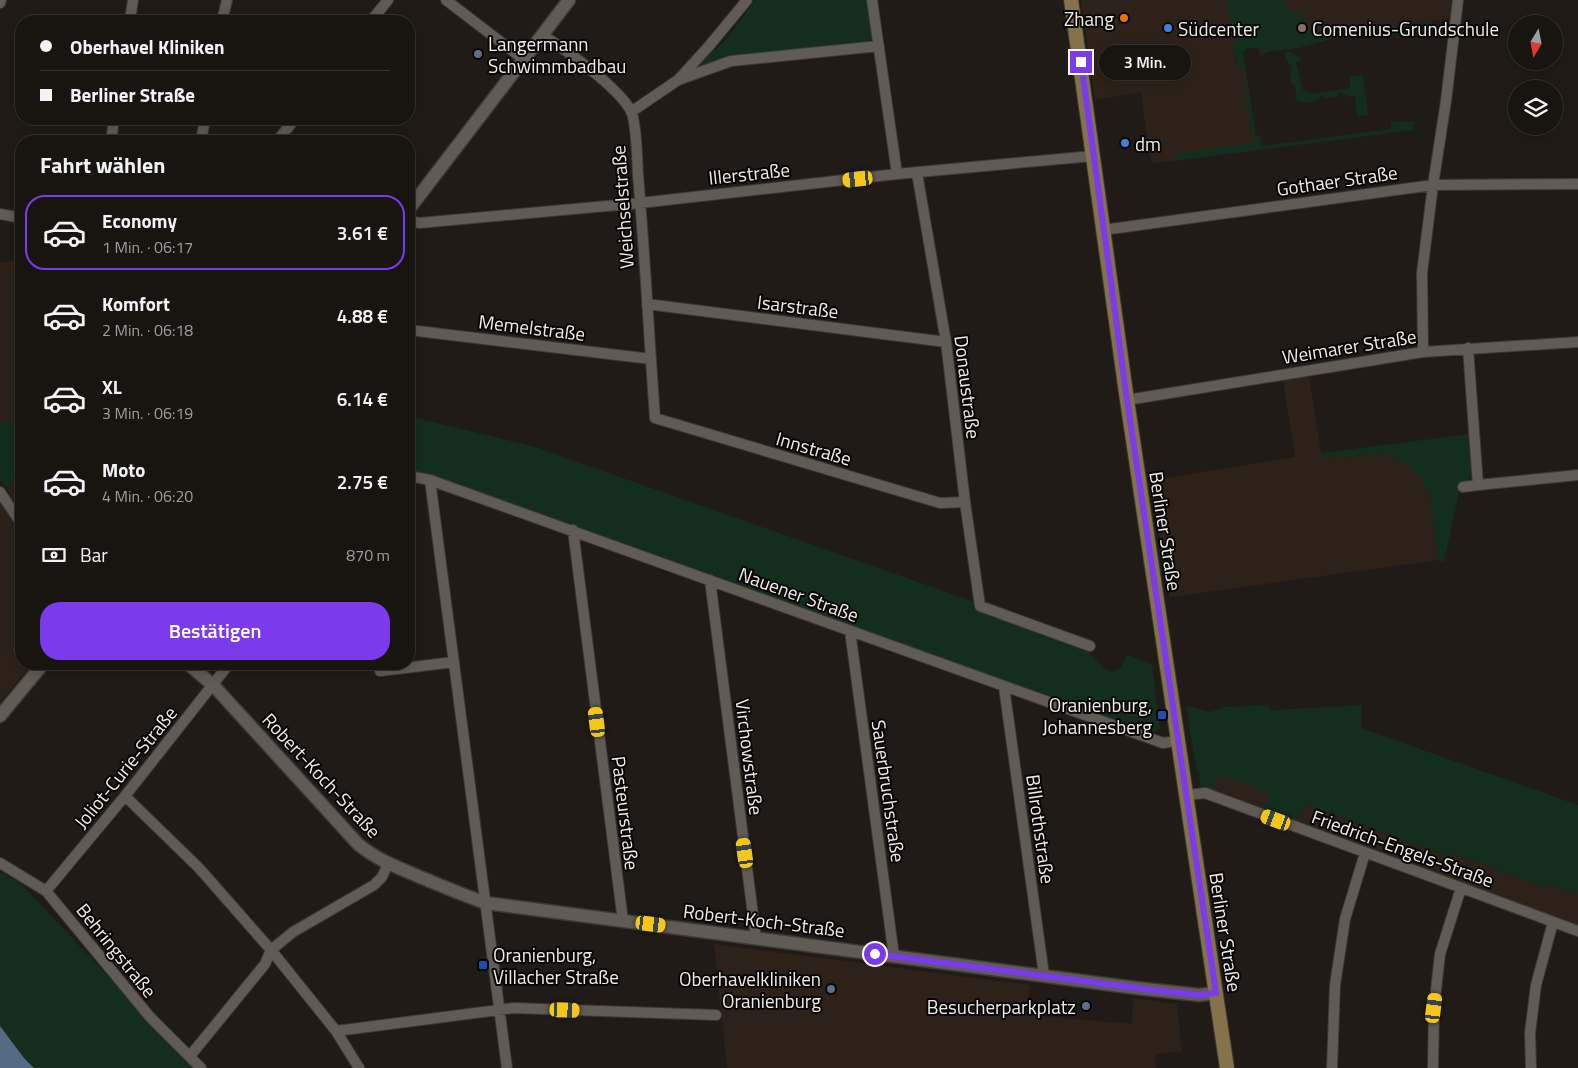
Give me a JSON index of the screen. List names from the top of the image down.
{
  "streets": {
    "main road": ["Berliner Straße"],
    "street": [
      "Illerstraße",
      "Gothaer Straße",
      "Weichselstraße",
      "Isarstraße",
      "Memelstraße",
      "Weimarer Straße",
      "Donaustraße",
      "Innstraße",
      "Nauener Straße",
      "Virchowstraße",
      "Joliot-Curie-Straße",
      "Robert-Koch-Straße",
      "Sauerbruchstraße",
      "Pasteurstraße",
      "Billrothstraße",
      "Friedrich-Engels-Straße",
      "Behringstraße"
    ]
  },
  "crossings": [
    ["Illerstraße", "Weichselstraße"],
    ["Illerstraße", "Donaustraße"],
    ["Illerstraße", "Berliner Straße"],
    ["Gothaer Straße", "Berliner Straße"],
    ["Weichselstraße", "Isarstraße"],
    ["Weichselstraße", "Memelstraße"],
    ["Weichselstraße", "Innstraße"],
    ["Isarstraße", "Donaustraße"],
    ["Weimarer Straße", "Berliner Straße"],
    ["Donaustraße", "Innstraße"],
    ["Berliner Straße", "Nauener Straße"],
    ["Berliner Straße", "Robert-Koch-Straße"],
    ["Berliner Straße", "Friedrich-Engels-Straße"],
    ["Nauener Straße", "Virchowstraße"],
    ["Nauener Straße", "Sauerbruchstraße"],
    ["Nauener Straße", "Pasteurstraße"],
    ["Nauener Straße", "Billrothstraße"],
    ["Virchowstraße", "Robert-Koch-Straße"],
    ["Joliot-Curie-Straße", "Robert-Koch-Straße"],
    ["Joliot-Curie-Straße", "Behringstraße"],
    ["Robert-Koch-Straße", "Sauerbruchstraße"],
    ["Robert-Koch-Straße", "Pasteurstraße"],
    ["Robert-Koch-Straße", "Billrothstraße"]
  ],
  "places": {
    "other": [
      "Zhang",
      "Südcenter",
      "Comenius-Grundschule",
      "Langermann Schwimmbadbau",
      "dm",
      "Oberhavelkliniken Oranienburg",
      "Besucherparkplatz"
    ],
    "transit": ["Oranienburg, Johannesberg", "Oranienburg, Villacher Straße"]
  },
  "north": "bottom",
  "page": {
    "banner": ["Oberhavel Kliniken", "Berliner Straße"],
    "bubble": "3 Min.",
    "heading": "Fahrt wählen",
    "list": [
      {
        "name": "Economy",
        "note": "1 Min. · 06:17",
        "value": "3.61 €"
      },
      {
        "name": "Komfort",
        "note": "2 Min. · 06:18",
        "value": "4.88 €"
      },
      {
        "name": "XL",
        "note": "3 Min. · 06:19",
        "value": "6.14 €"
      },
      {
        "name": "Moto",
        "note": "4 Min. · 06:20",
        "value": "2.75 €"
      }
    ],
    "pay": ["Bar", "870 m"],
    "buttons": "Bestätigen"
  }
}
